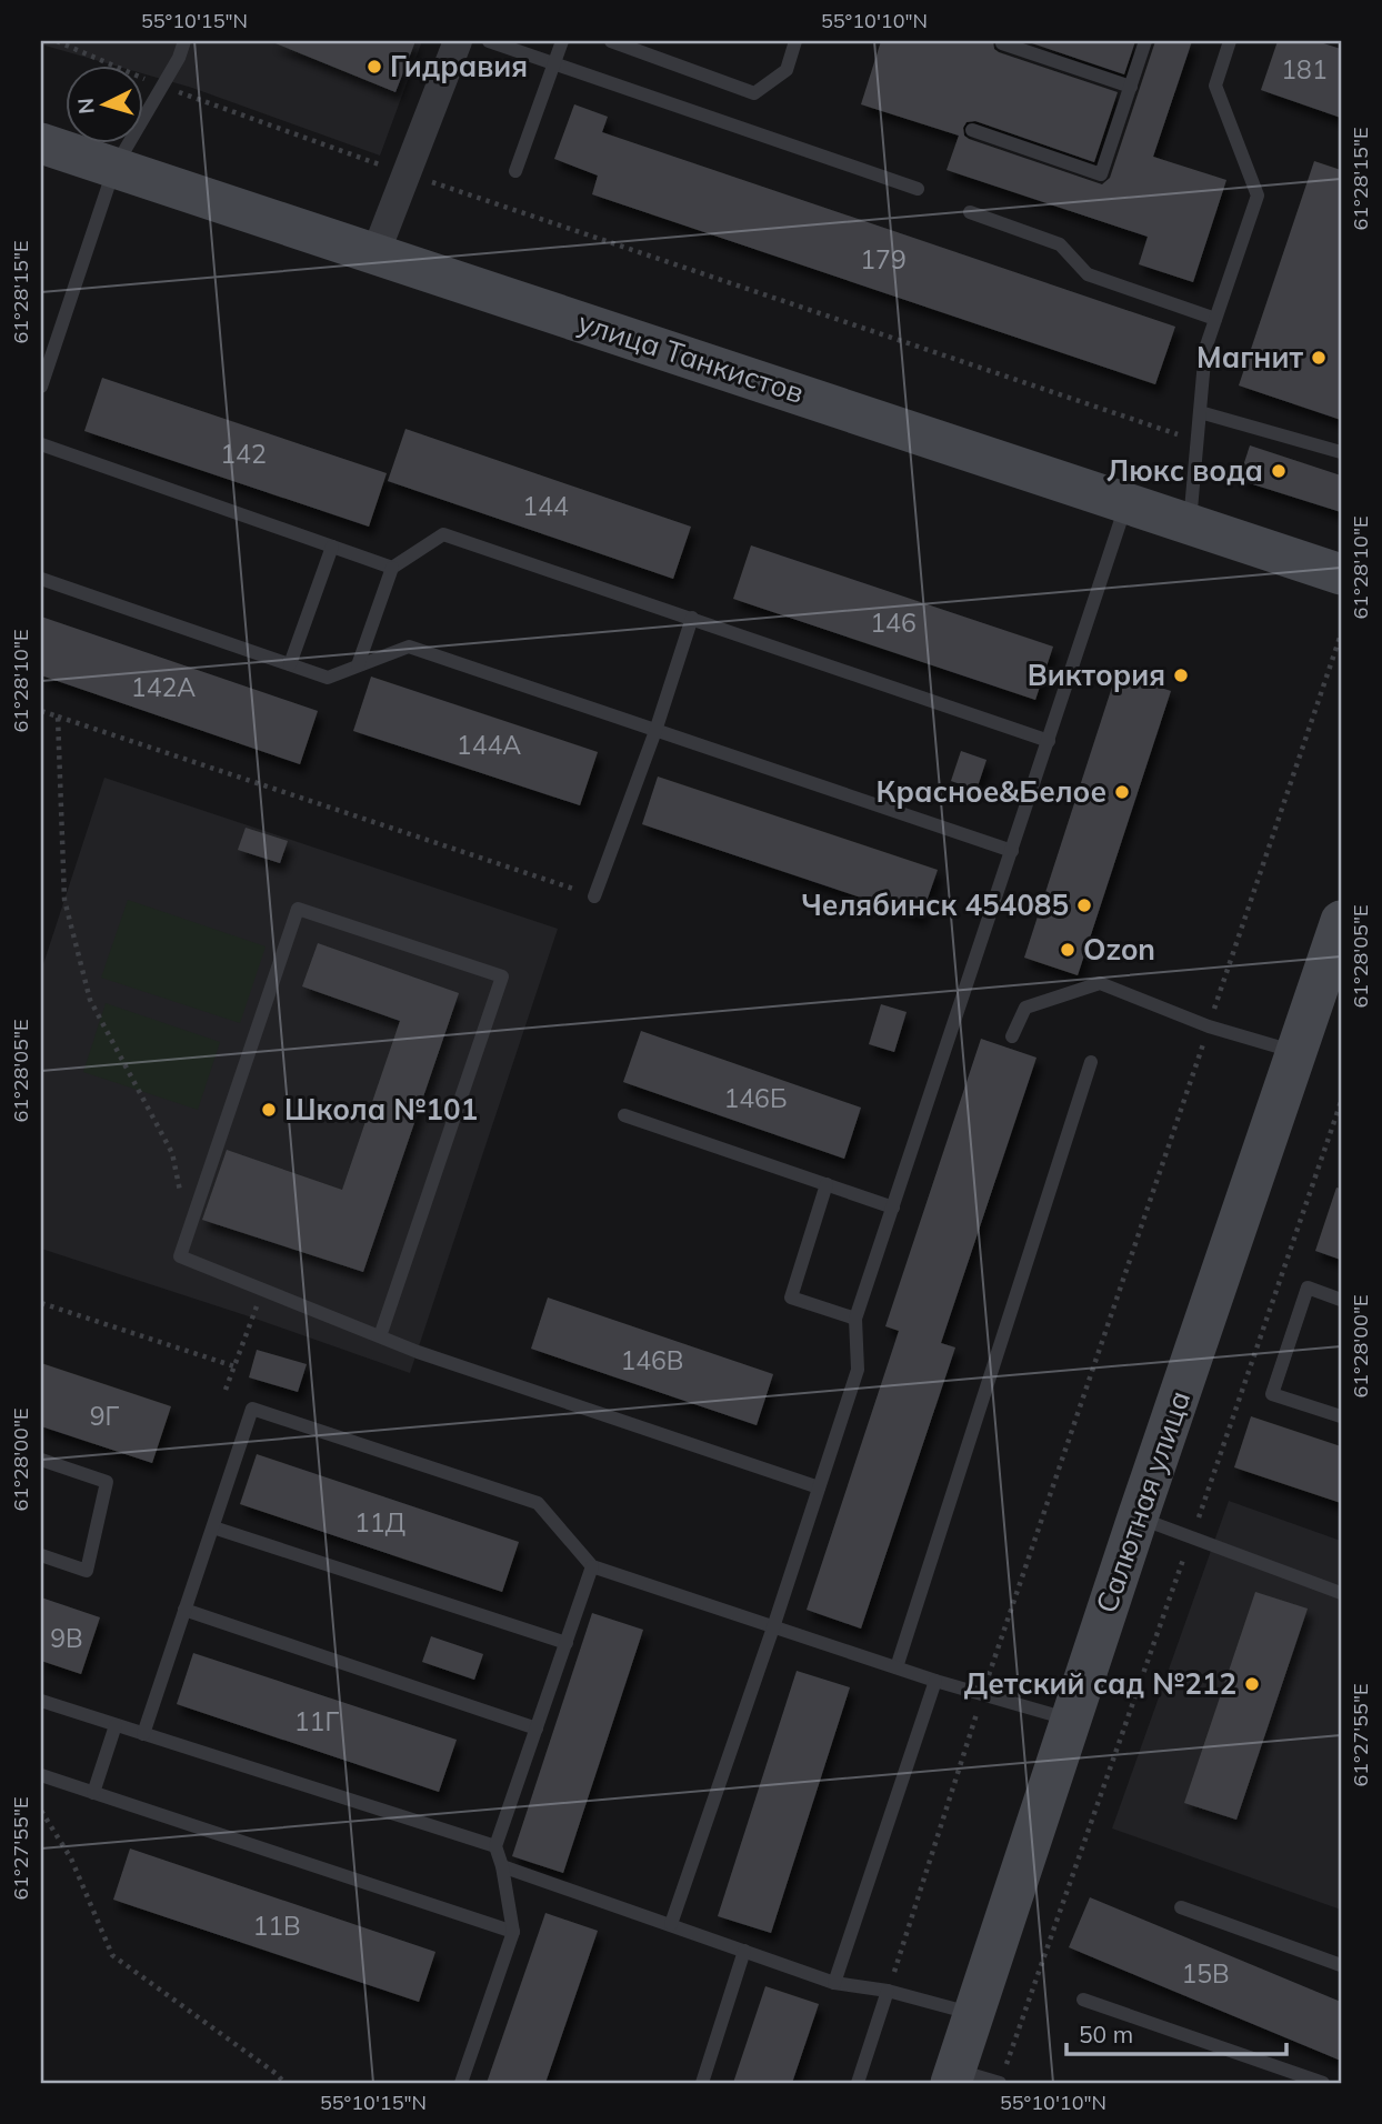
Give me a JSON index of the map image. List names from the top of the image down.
{
  "streets": {
    "main road": ["улица Танкистов", "Салютная улица"]
  },
  "places": [
    "Гидравия",
    "Магнит",
    "Люкс вода",
    "Виктория",
    "Красное&Белое",
    "Челябинск 454085",
    "Ozon",
    "Школа №101",
    "Детский сад №212"
  ],
  "house_numbers": [
    "181",
    "179",
    "142",
    "144",
    "146",
    "142А",
    "144А",
    "146Б",
    "146В",
    "9Г",
    "11Д",
    "9В",
    "11Г",
    "11В",
    "15В"
  ],
  "scale_bar": "50 m",
  "north": "left",
  "coordinates": [
    "55°10'15\"N",
    "55°10'10\"N",
    "61°28'15\"E",
    "61°28'10\"E",
    "61°28'05\"E",
    "61°28'00\"E",
    "61°27'55\"E"
  ]
}
